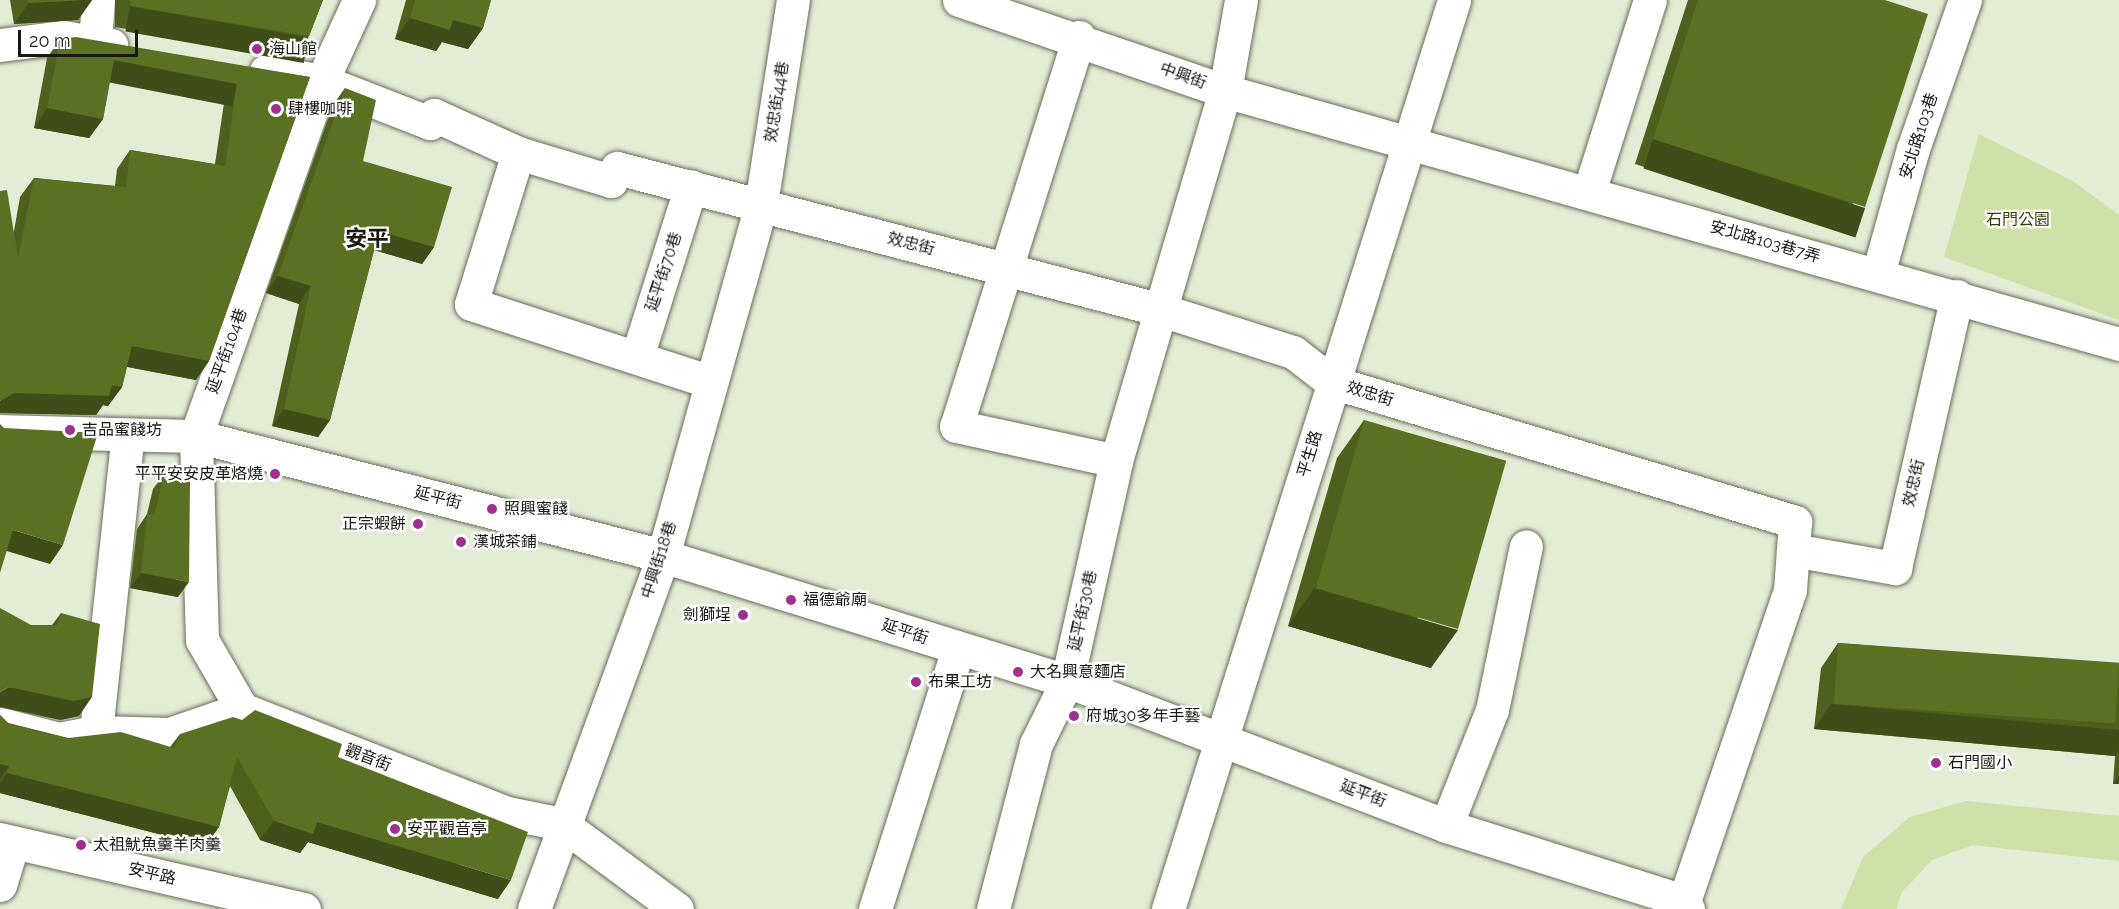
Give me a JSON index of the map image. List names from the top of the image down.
{
  "streets": {
    "street": [
      "中興街",
      "效忠街44巷",
      "安北路103巷",
      "安北路103巷7弄",
      "效忠街",
      "延平街70巷",
      "延平街104巷",
      "平生路",
      "延平街",
      "中興街18巷",
      "延平街30巷",
      "觀音街",
      "安平路"
    ]
  },
  "crossings": [
    ["中興街", "安北路103巷7弄"],
    ["中興街", "平生路"],
    ["中興街", "延平街30巷"],
    ["效忠街44巷", "效忠街"],
    ["效忠街44巷", "中興街18巷"],
    ["安北路103巷", "安北路103巷7弄"],
    ["安北路103巷7弄", "效忠街"],
    ["安北路103巷7弄", "平生路"],
    ["效忠街", "延平街70巷"],
    ["效忠街", "延平街104巷"],
    ["效忠街", "平生路"],
    ["效忠街", "延平街"],
    ["效忠街", "中興街18巷"],
    ["效忠街", "延平街30巷"],
    ["延平街104巷", "延平街"],
    ["延平街104巷", "觀音街"],
    ["平生路", "延平街"],
    ["延平街", "中興街18巷"],
    ["延平街", "延平街30巷"],
    ["中興街18巷", "觀音街"]
  ],
  "districts": ["安平"],
  "parks": ["石門公園"],
  "places": [
    "海山館",
    "肆樓咖啡",
    "吉品蜜餞坊",
    "平平安安皮革烙燒",
    "照興蜜餞",
    "正宗蝦餅",
    "漢城茶鋪",
    "福德爺廟",
    "劍獅埕",
    "大名興意麵店",
    "布果工坊",
    "府城30多年手藝",
    "石門國小",
    "安平觀音亭",
    "太祖魷魚羹羊肉羹"
  ],
  "scale_bar": "20 m"
}
